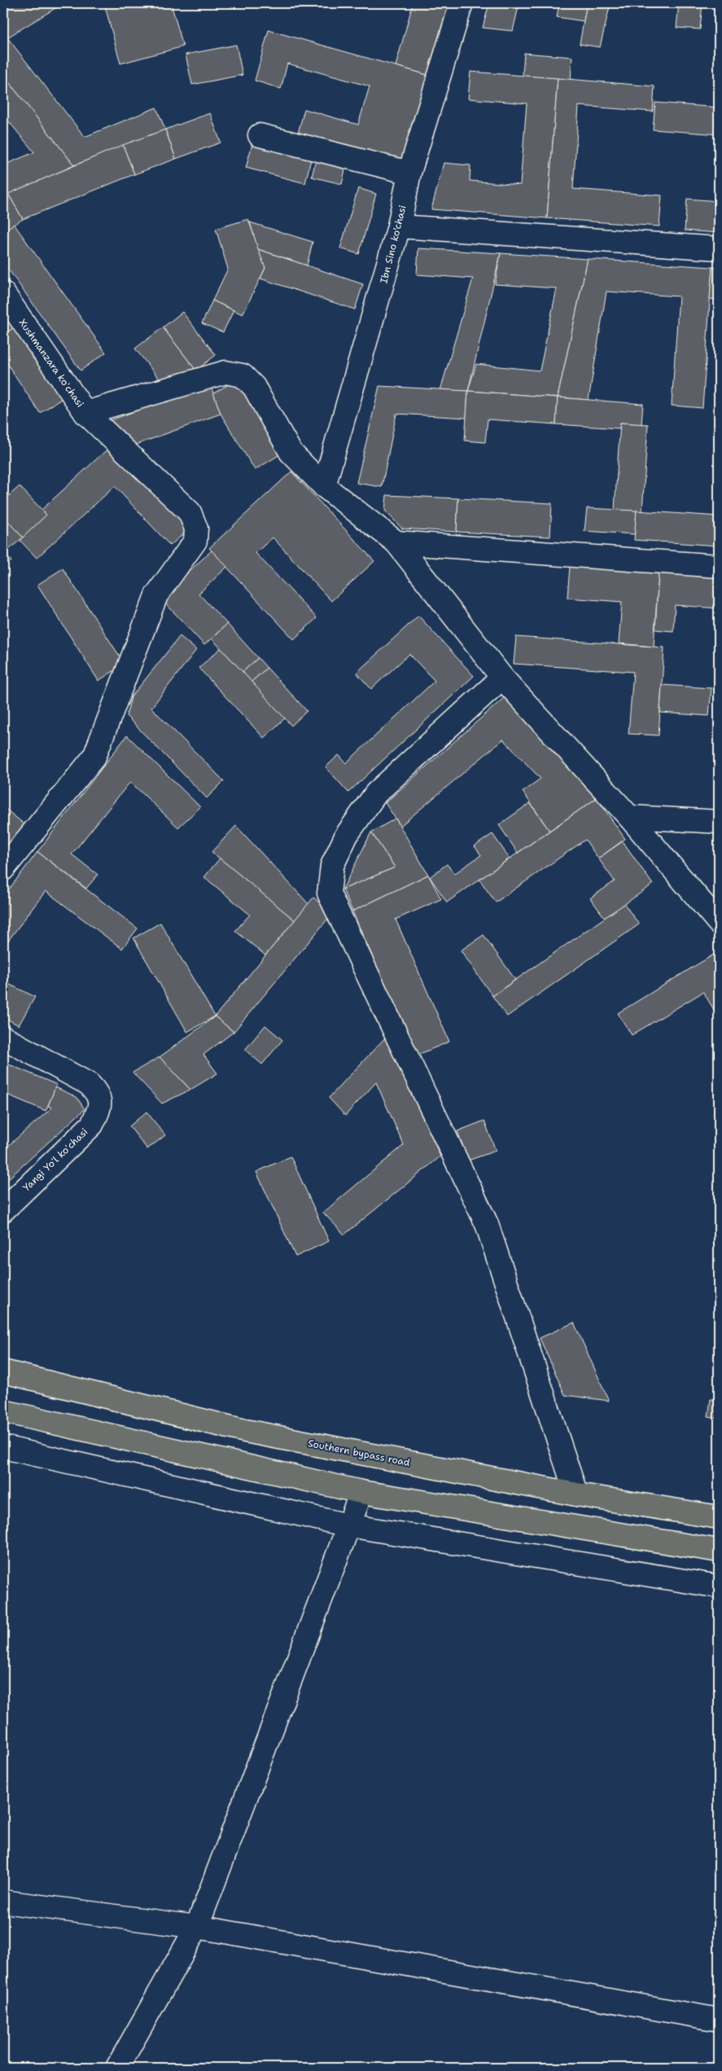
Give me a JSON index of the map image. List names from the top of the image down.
{
  "streets": {
    "highway": ["Southern bypass road"],
    "street": ["Ibn Sino ko'chasi", "Xushmanzara koʻchasi", "Yangi Yoʻl koʻchasi"]
  }
}
